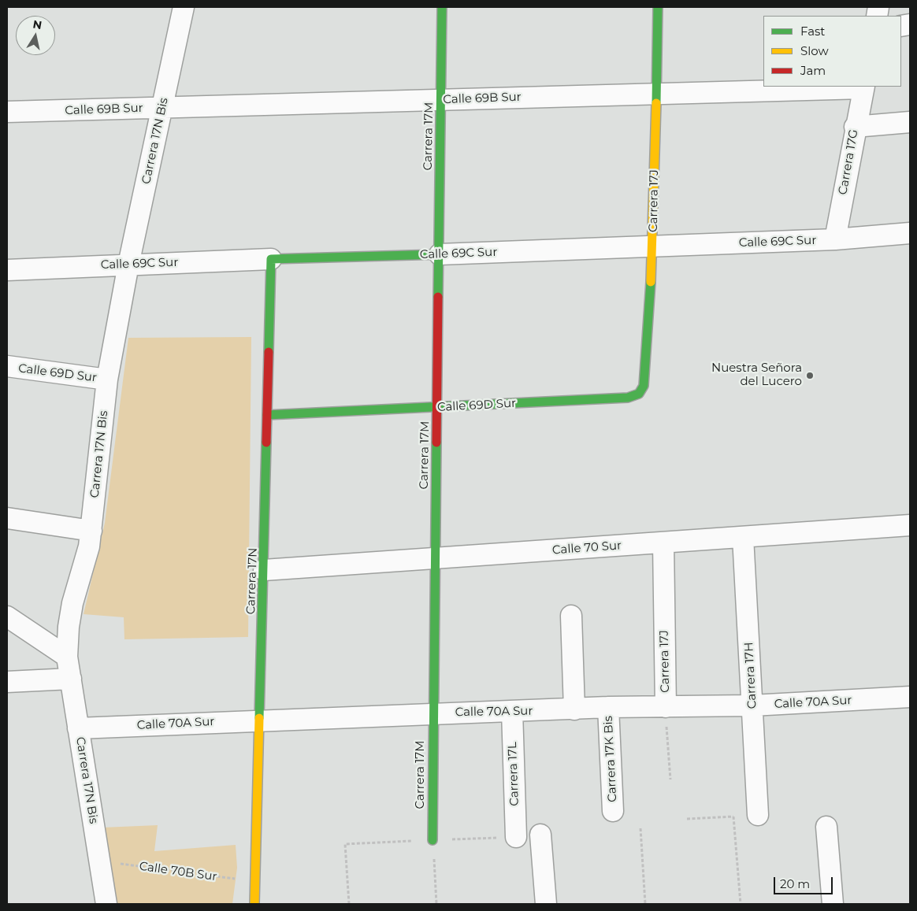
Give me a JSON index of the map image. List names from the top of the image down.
{
  "streets": {
    "street": [
      "Calle 69B Sur",
      "Carrera 17M",
      "Carrera 17N Bis",
      "Carrera 17G",
      "Carrera 17J",
      "Calle 69C Sur",
      "Calle 69D Sur",
      "Calle 70 Sur",
      "Carrera 17N",
      "Carrera 17H",
      "Calle 70A Sur",
      "Carrera 17K Bis",
      "Carrera 17L"
    ],
    "path": ["Calle 70B Sur"]
  },
  "crossings": [
    ["Calle 69B Sur", "Carrera 17M"],
    ["Calle 69B Sur", "Carrera 17N Bis"],
    ["Calle 69B Sur", "Carrera 17G"],
    ["Calle 69B Sur", "Carrera 17J"],
    ["Carrera 17M", "Calle 69C Sur"],
    ["Carrera 17M", "Calle 69D Sur"],
    ["Carrera 17M", "Calle 70 Sur"],
    ["Carrera 17M", "Calle 70A Sur"],
    ["Carrera 17N Bis", "Calle 69C Sur"],
    ["Carrera 17N Bis", "Calle 69D Sur"],
    ["Carrera 17N Bis", "Calle 70A Sur"],
    ["Carrera 17N Bis", "Calle 70B Sur"],
    ["Carrera 17G", "Calle 69C Sur"],
    ["Carrera 17J", "Calle 69C Sur"],
    ["Carrera 17J", "Calle 69D Sur"],
    ["Carrera 17J", "Calle 70 Sur"],
    ["Carrera 17J", "Calle 70A Sur"],
    ["Calle 69C Sur", "Carrera 17N"],
    ["Calle 69D Sur", "Carrera 17N"],
    ["Calle 70 Sur", "Carrera 17N"],
    ["Calle 70 Sur", "Carrera 17H"],
    ["Carrera 17N", "Calle 70A Sur"],
    ["Carrera 17N", "Calle 70B Sur"],
    ["Carrera 17H", "Calle 70A Sur"],
    ["Calle 70A Sur", "Carrera 17K Bis"],
    ["Calle 70A Sur", "Carrera 17L"]
  ],
  "places": ["Nuestra Señora del Lucero"],
  "legend": ["Fast", "Slow", "Jam"],
  "scale_bar": "20 m",
  "north": "top"
}
